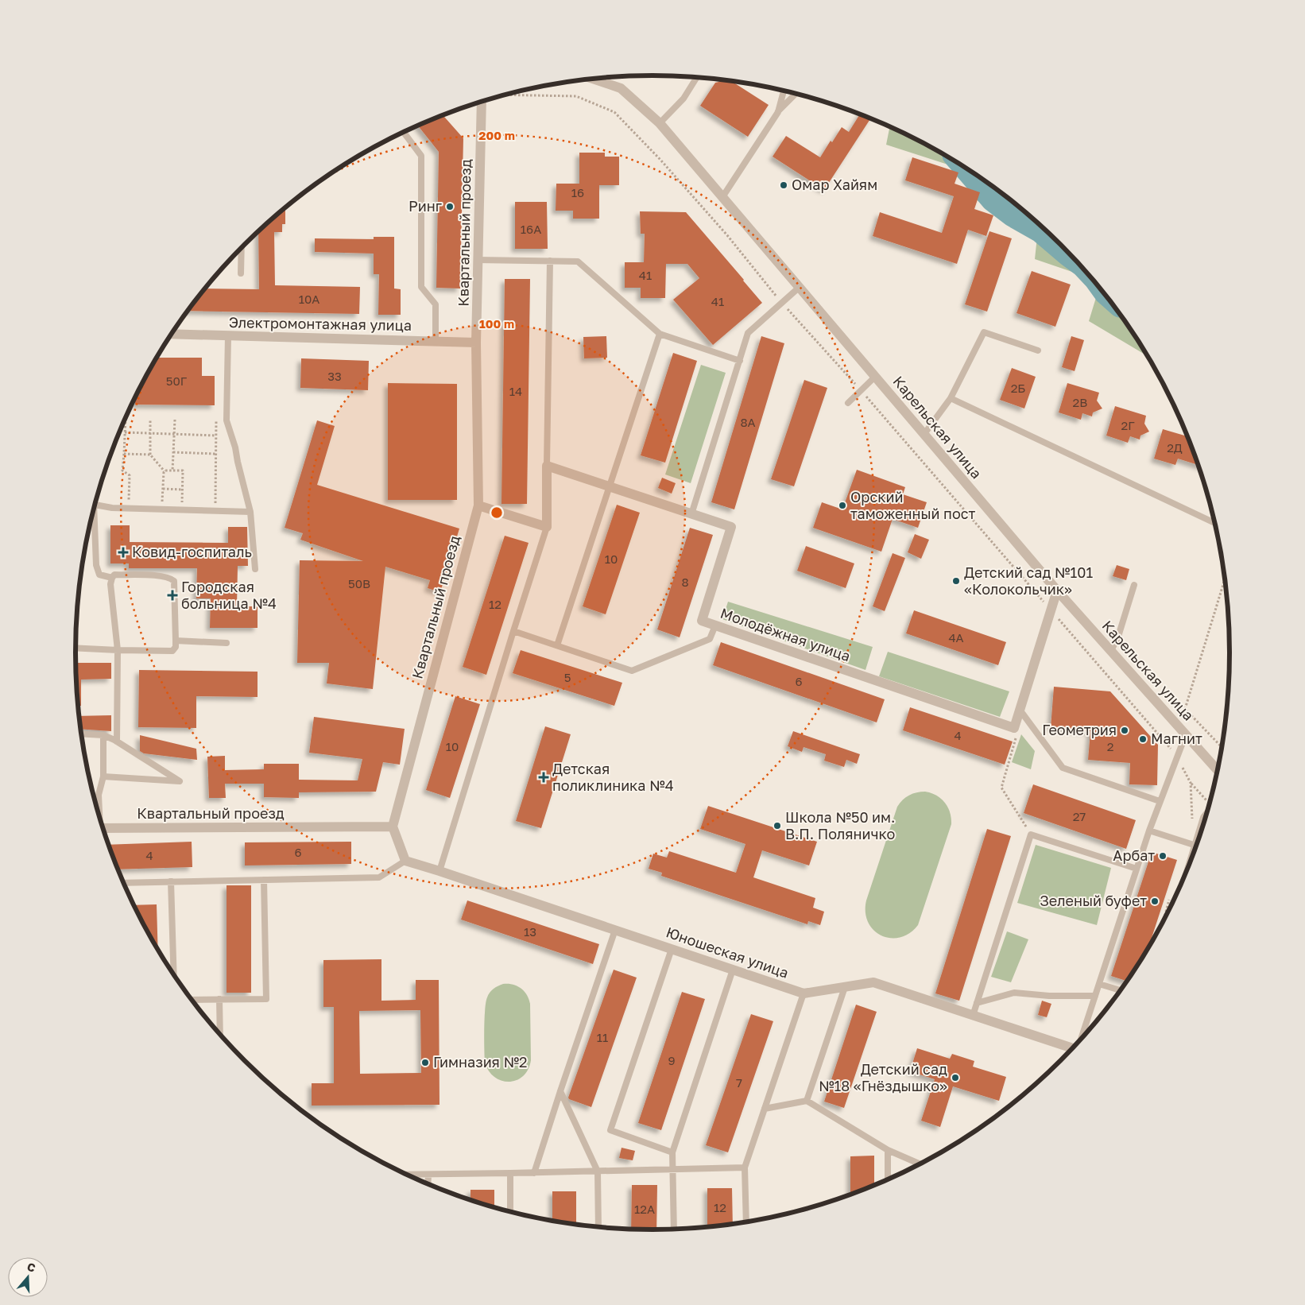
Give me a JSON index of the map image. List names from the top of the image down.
{
  "streets": {
    "street": [
      "Квартальный проезд",
      "Электромонтажная улица",
      "Карельская улица",
      "Молодёжная улица",
      "Юношеская улица"
    ]
  },
  "crossings": [
    ["Квартальный проезд", "Электромонтажная улица"]
  ],
  "places": {
    "other": [
      "Омар Хайям",
      "Ринг",
      "Орский таможенный пост",
      "Детский сад №101 «Колокольчик»",
      "Геометрия",
      "Магнит",
      "Школа №50 им. В.П. Поляничко",
      "Арбат",
      "Зеленый буфет",
      "Гимназия №2",
      "Детский сад №18 «Гнёздышко»"
    ],
    "health": ["Ковид-госпиталь", "Городская больница №4", "Детская поликлиника №4"]
  },
  "house_numbers": [
    "16",
    "16А",
    "41",
    "10А",
    "41",
    "33",
    "50Г",
    "2Б",
    "14",
    "2В",
    "8А",
    "2Г",
    "2Д",
    "10",
    "8",
    "50В",
    "12",
    "4А",
    "5",
    "6",
    "4",
    "10",
    "2",
    "27",
    "6",
    "4",
    "13",
    "11",
    "9",
    "7",
    "12",
    "12А"
  ],
  "north": "top",
  "rings": ["200 m", "100 m"]
}
